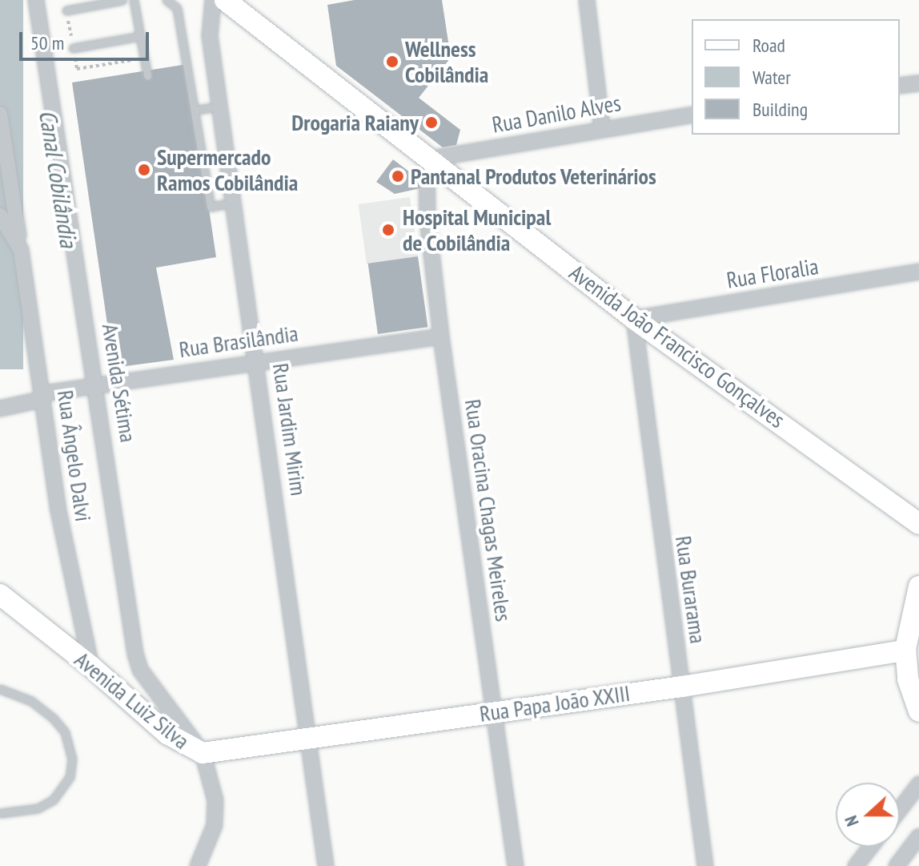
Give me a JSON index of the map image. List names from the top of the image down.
{
  "streets": {
    "street": [
      "Rua Danilo Alves",
      "Rua Floralia",
      "Rua Brasilândia",
      "Avenida João Francisco Gonçalves",
      "Avenida Sétima",
      "Rua Jardim Mirim",
      "Rua Ângelo Dalvi",
      "Rua Oracina Chagas Meireles",
      "Rua Burarama",
      "Avenida Luiz Silva",
      "Rua Papa João XXIII"
    ]
  },
  "crossings": [
    ["Rua Danilo Alves", "Avenida João Francisco Gonçalves"],
    ["Rua Danilo Alves", "Rua Oracina Chagas Meireles"],
    ["Rua Floralia", "Avenida João Francisco Gonçalves"],
    ["Rua Floralia", "Rua Burarama"],
    ["Rua Brasilândia", "Avenida Sétima"],
    ["Rua Brasilândia", "Rua Jardim Mirim"],
    ["Rua Brasilândia", "Rua Ângelo Dalvi"],
    ["Rua Brasilândia", "Rua Oracina Chagas Meireles"],
    ["Avenida João Francisco Gonçalves", "Rua Oracina Chagas Meireles"],
    ["Avenida João Francisco Gonçalves", "Rua Burarama"],
    ["Avenida Sétima", "Avenida Luiz Silva"],
    ["Avenida Sétima", "Rua Papa João XXIII"],
    ["Rua Jardim Mirim", "Rua Papa João XXIII"],
    ["Rua Ângelo Dalvi", "Avenida Luiz Silva"],
    ["Rua Oracina Chagas Meireles", "Rua Papa João XXIII"],
    ["Rua Burarama", "Rua Papa João XXIII"],
    ["Avenida Luiz Silva", "Rua Papa João XXIII"]
  ],
  "water": ["Canal Cobilândia"],
  "places": [
    "Wellness Cobilândia",
    "Drogaria Raiany",
    "Supermercado Ramos Cobilândia",
    "Pantanal Produtos Veterinários",
    "Hospital Municipal de Cobilândia"
  ],
  "legend": ["Road", "Water", "Building"],
  "scale_bar": "50 m",
  "north": "left"
}
